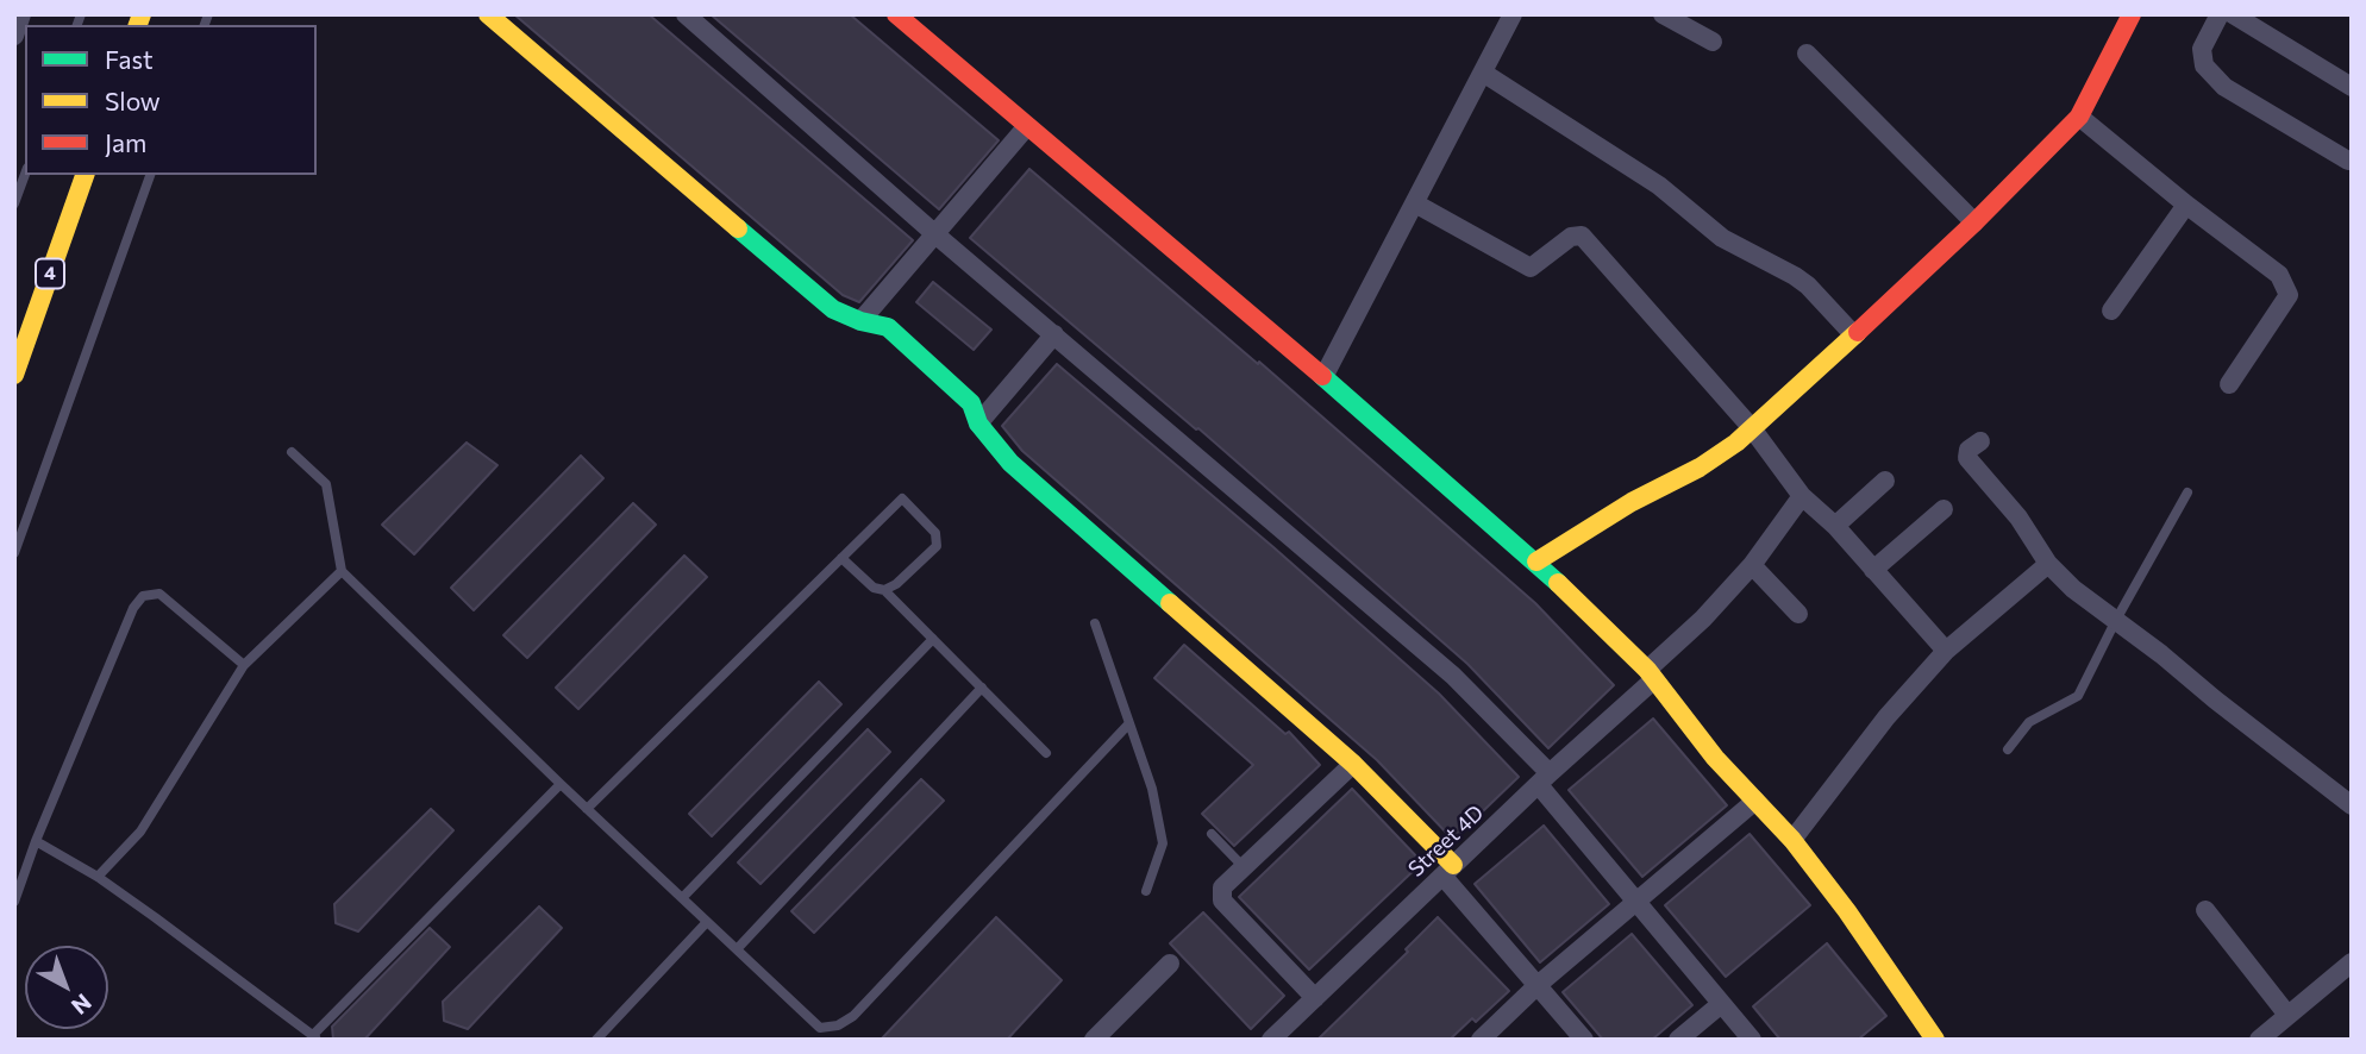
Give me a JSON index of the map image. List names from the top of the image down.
{
  "streets": {
    "main road": ["4"],
    "street": ["Street 4D"]
  },
  "legend": ["Fast", "Slow", "Jam"],
  "north": "bottom right"
}
